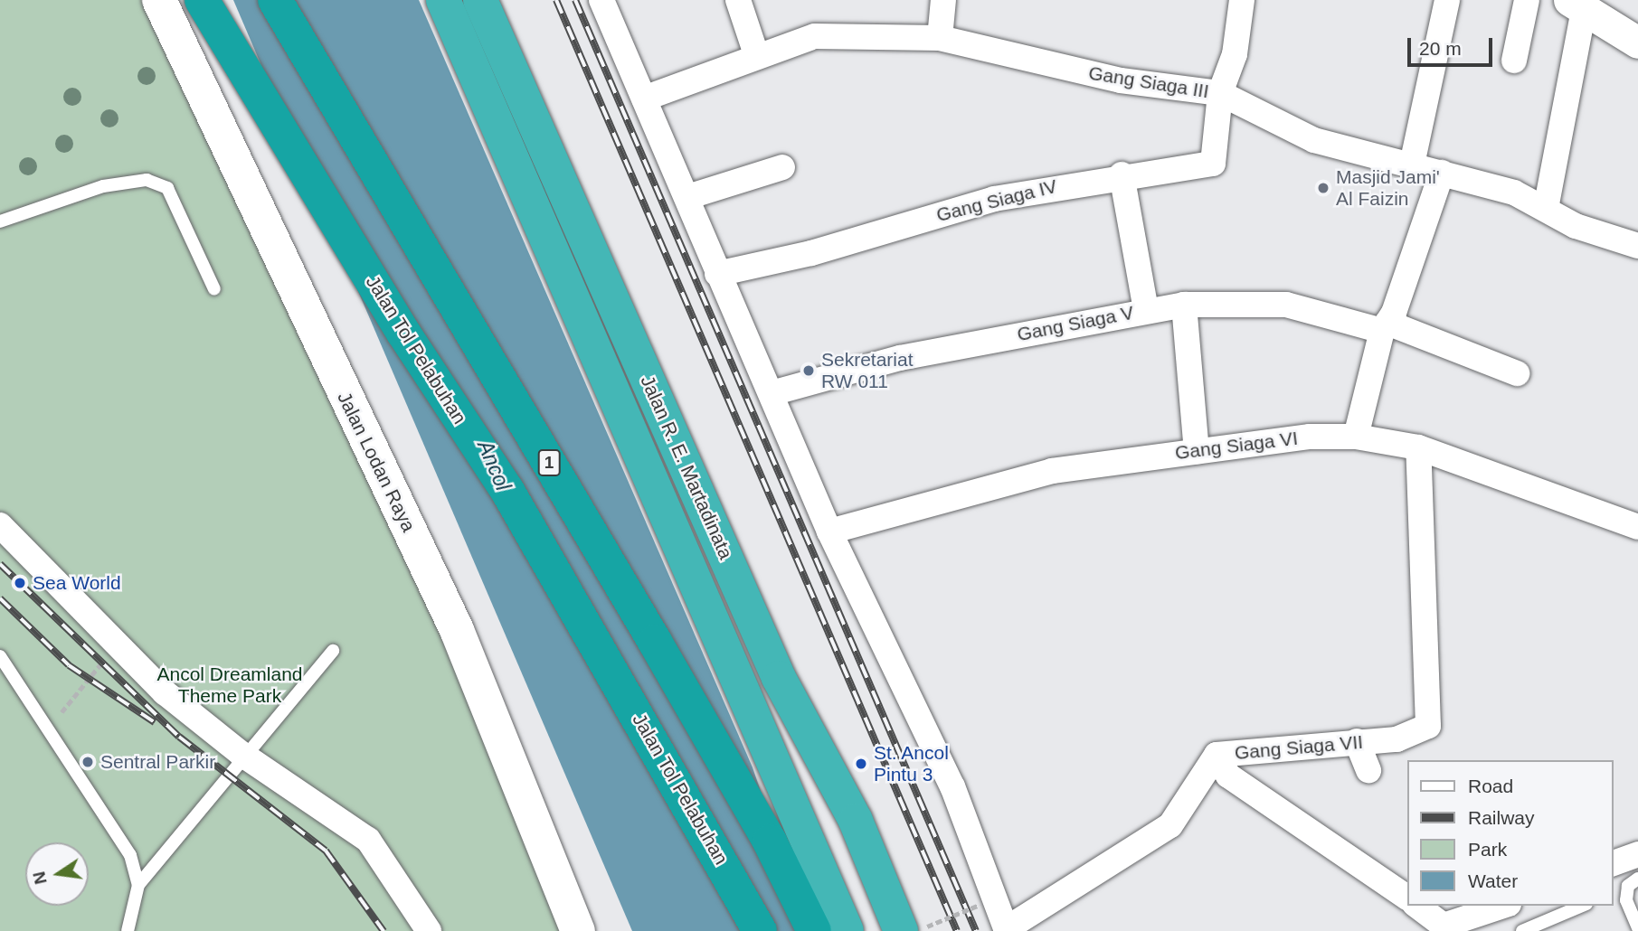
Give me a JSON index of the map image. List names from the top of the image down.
{
  "streets": {
    "highway": ["Jalan Tol Pelabuhan", "1", "Jalan R. E. Martadinata"],
    "main road": ["Jalan Lodan Raya"],
    "street": [
      "Gang Siaga III",
      "Gang Siaga IV",
      "Gang Siaga V",
      "Gang Siaga VI",
      "Gang Siaga VII"
    ]
  },
  "crossings": [
    ["Gang Siaga III", "Gang Siaga IV"],
    ["Gang Siaga VI", "Gang Siaga VII"]
  ],
  "water": ["Ancol"],
  "parks": ["Ancol Dreamland Theme Park"],
  "places": [
    "Masjid Jami' Al Faizin",
    "Sekretariat RW 011",
    "Sea World",
    "Sentral Parkir",
    "St. Ancol Pintu 3"
  ],
  "legend": [
    "Road",
    "Railway",
    "Park",
    "Water"
  ],
  "scale_bar": "20 m",
  "north": "left"
}
